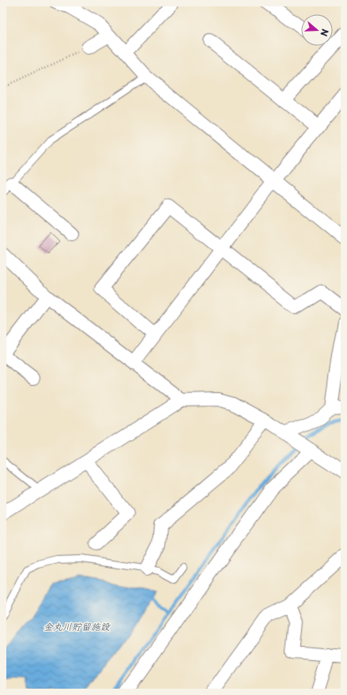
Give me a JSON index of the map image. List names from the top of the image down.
{
  "water": ["金丸川貯留施設"],
  "north": "right"
}
